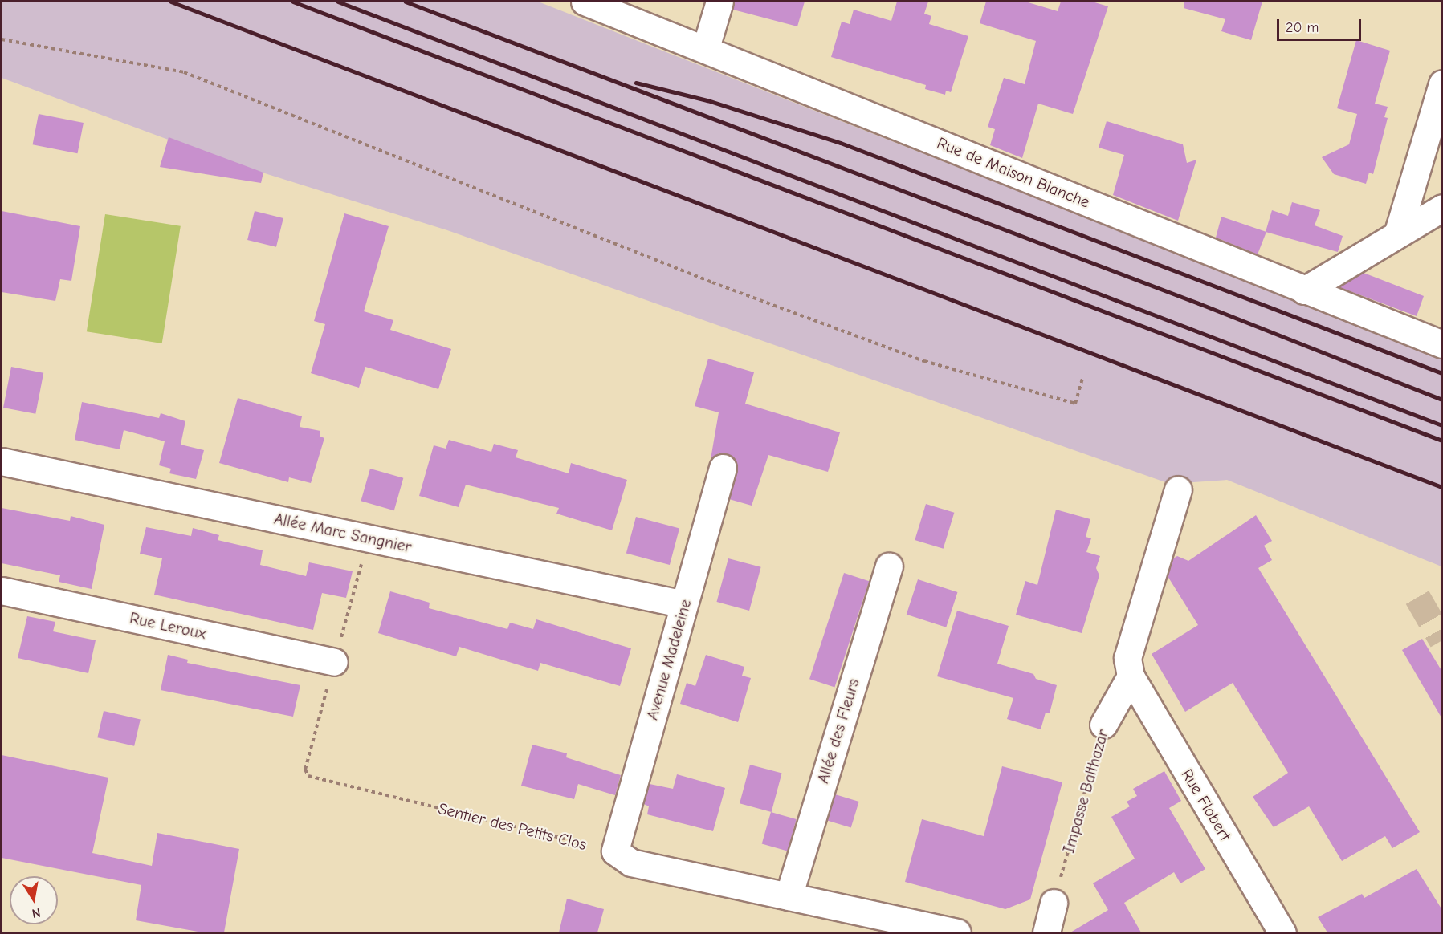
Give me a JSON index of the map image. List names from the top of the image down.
{
  "streets": {
    "street": [
      "Rue de Maison Blanche",
      "Allée Marc Sangnier",
      "Rue Leroux",
      "Avenue Madeleine",
      "Allée des Fleurs",
      "Impasse Balthazar",
      "Rue Flobert"
    ],
    "path": ["Sentier des Petits Clos"]
  },
  "crossings": [
    ["Allée Marc Sangnier", "Avenue Madeleine"],
    ["Allée Marc Sangnier", "Sentier des Petits Clos"],
    ["Rue Leroux", "Sentier des Petits Clos"],
    ["Avenue Madeleine", "Sentier des Petits Clos"],
    ["Impasse Balthazar", "Rue Flobert"]
  ],
  "scale_bar": "20 m",
  "north": "bottom"
}
